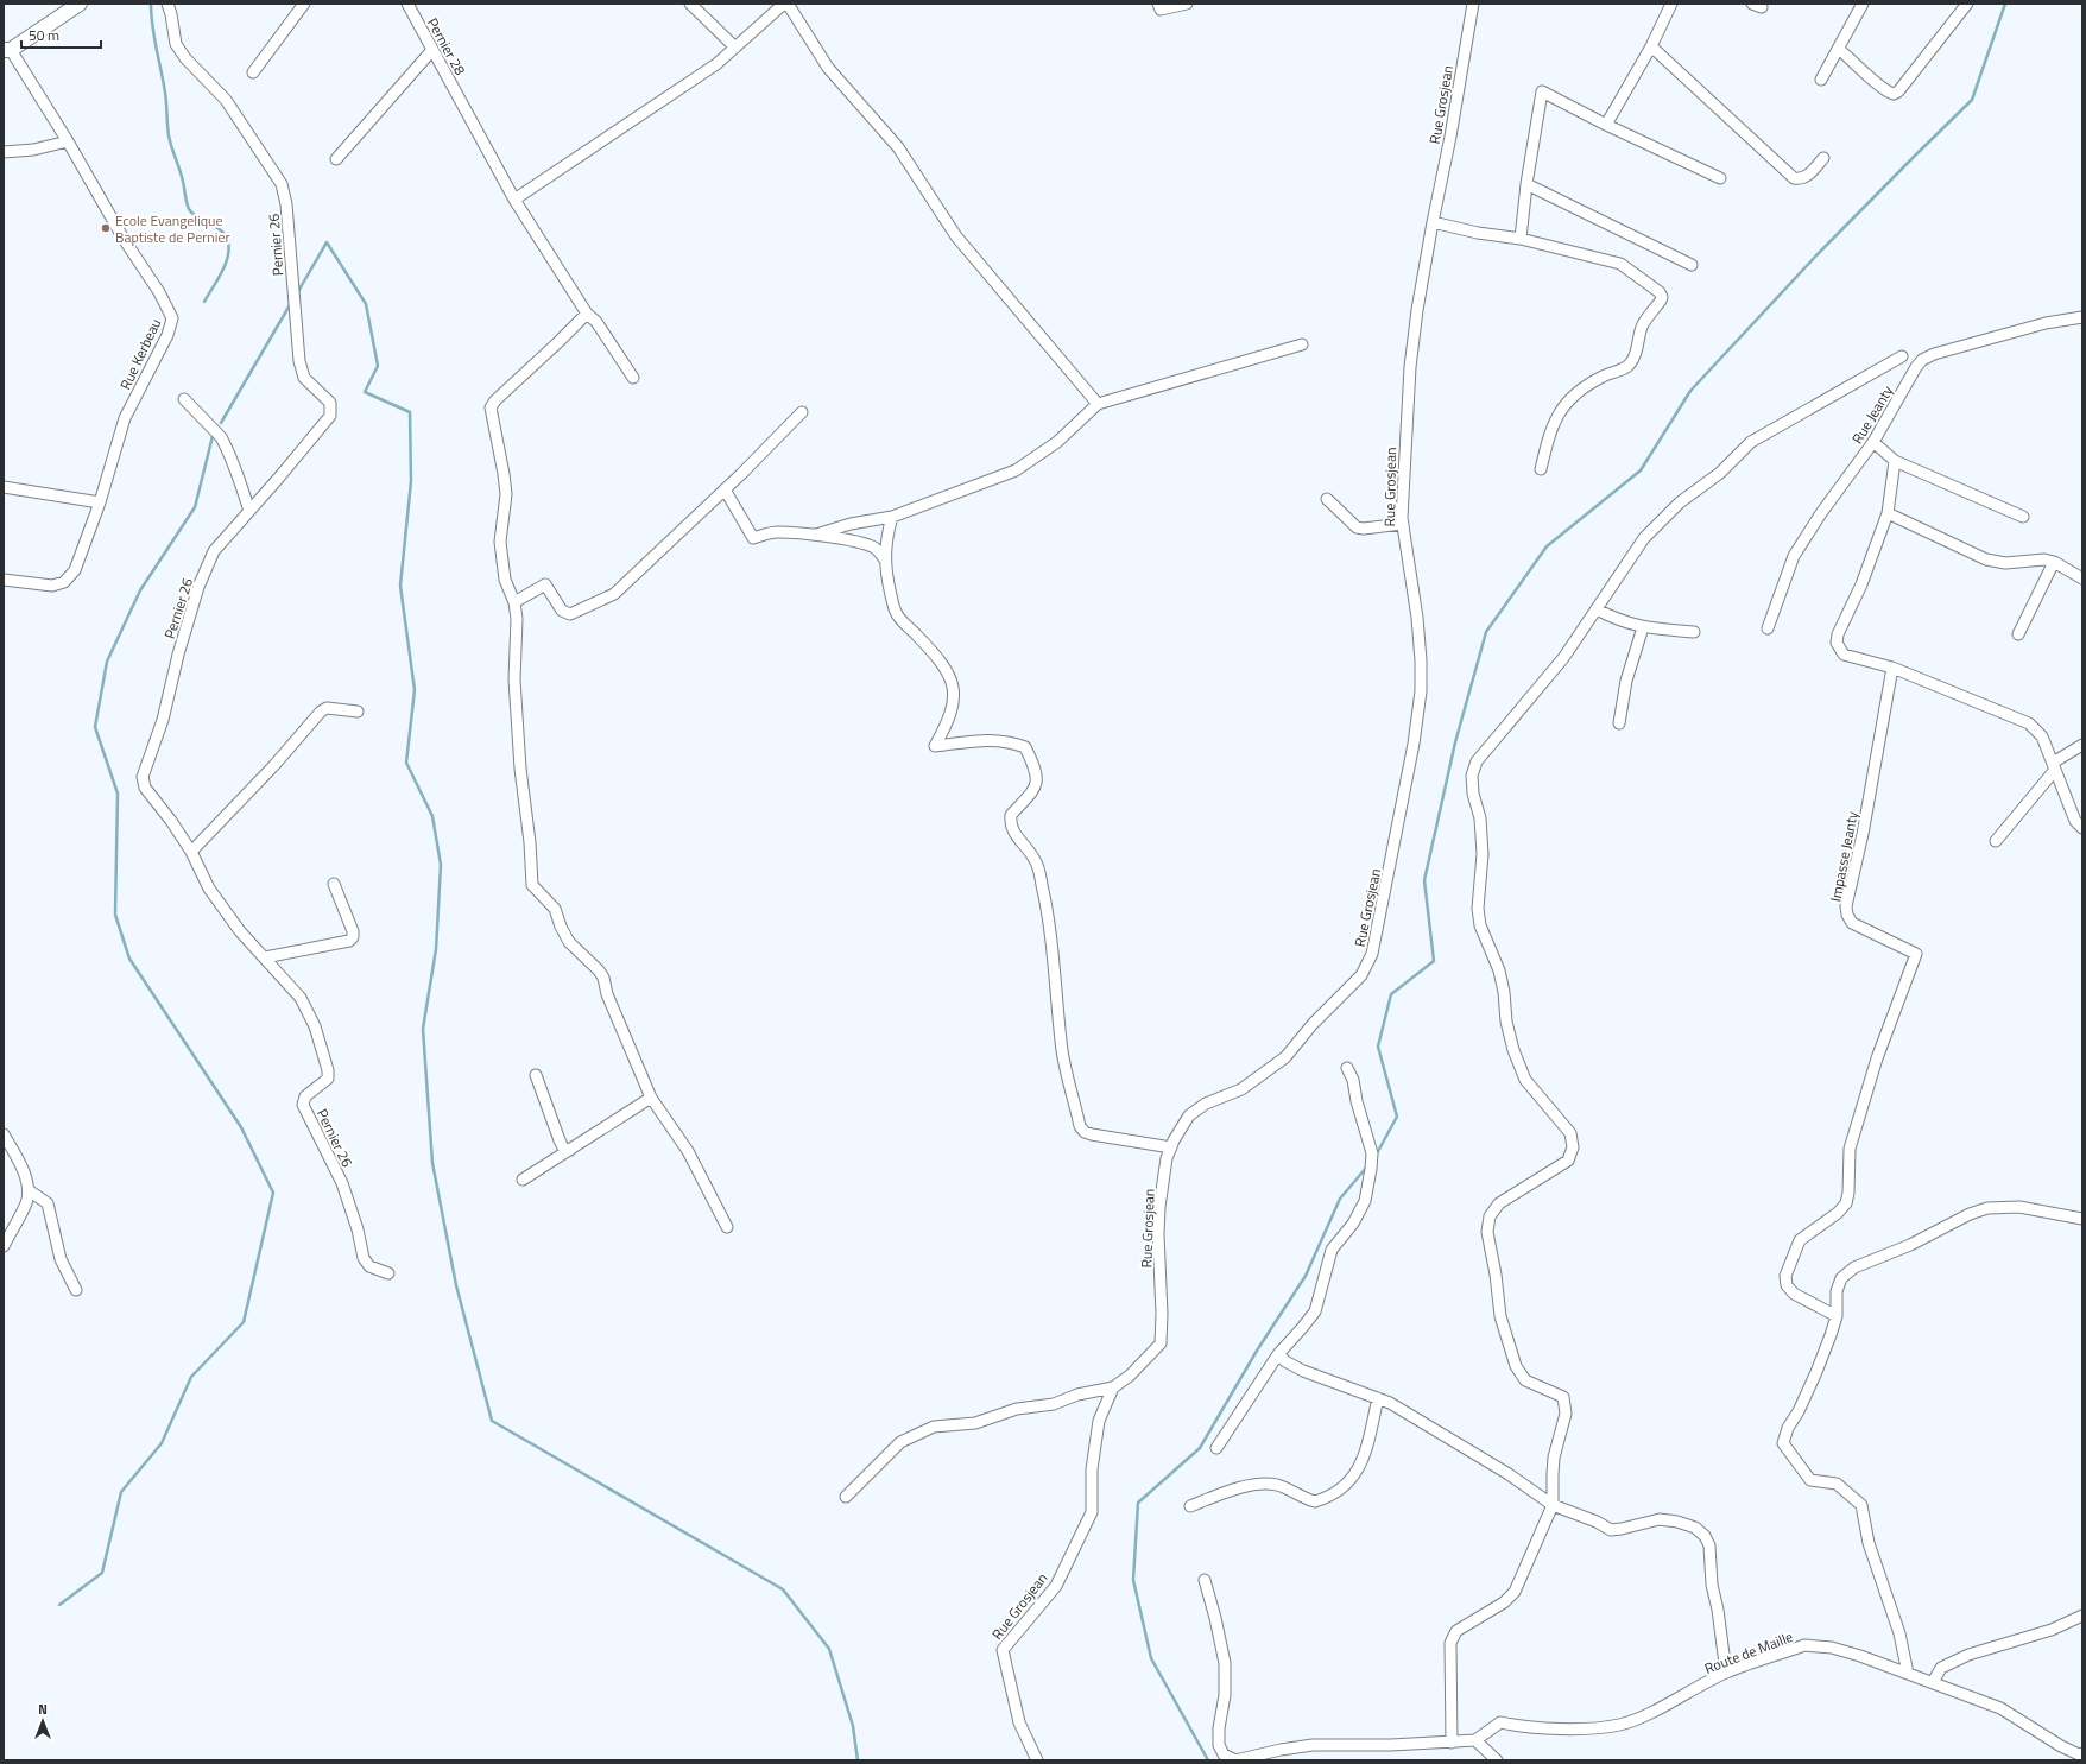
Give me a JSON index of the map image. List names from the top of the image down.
{
  "streets": {
    "street": [
      "Pernier 28",
      "Rue Grosjean",
      "Pernier 26",
      "Rue Kerbeau",
      "Rue Jeanty",
      "Impasse Jeanty",
      "Route de Maille"
    ]
  },
  "places": ["Ecole Evangelique Baptiste de Pernier"],
  "scale_bar": "50 m",
  "north": "top"
}
